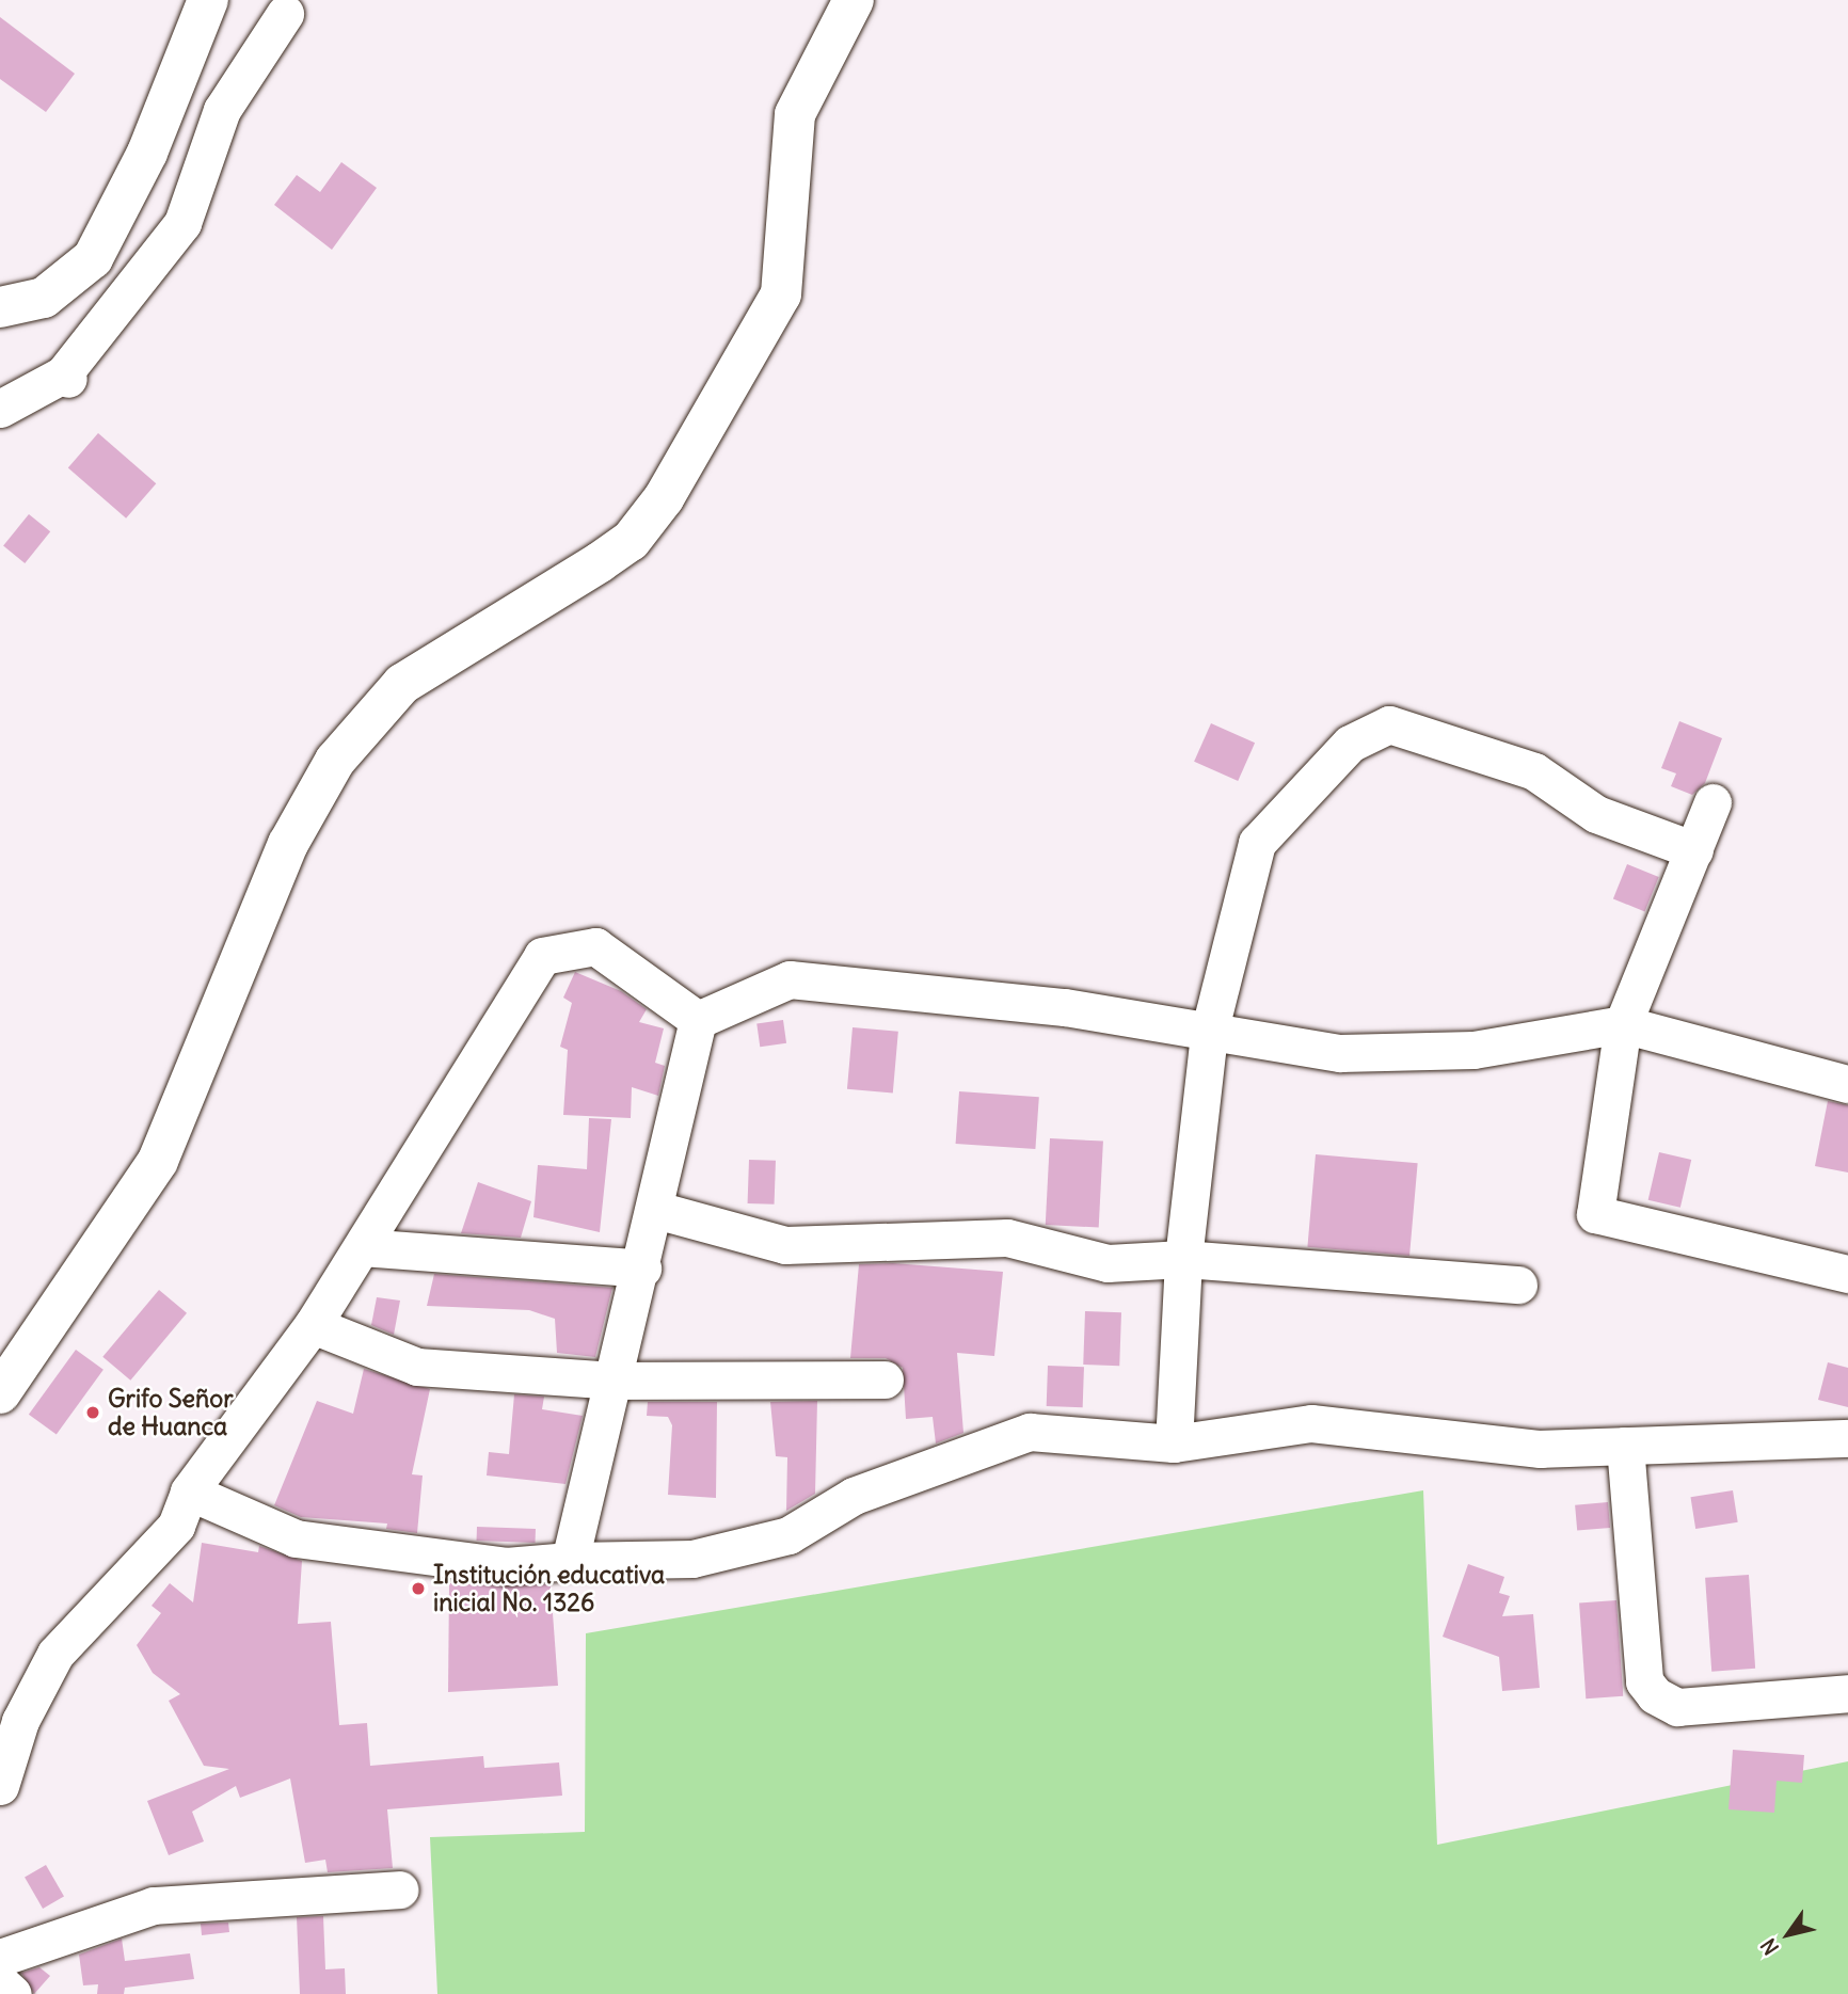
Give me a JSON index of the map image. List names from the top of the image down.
{
  "places": ["Grifo Señor de Huanca", "Institución educativa inicial No. 1326"],
  "north": "bottom left"
}
